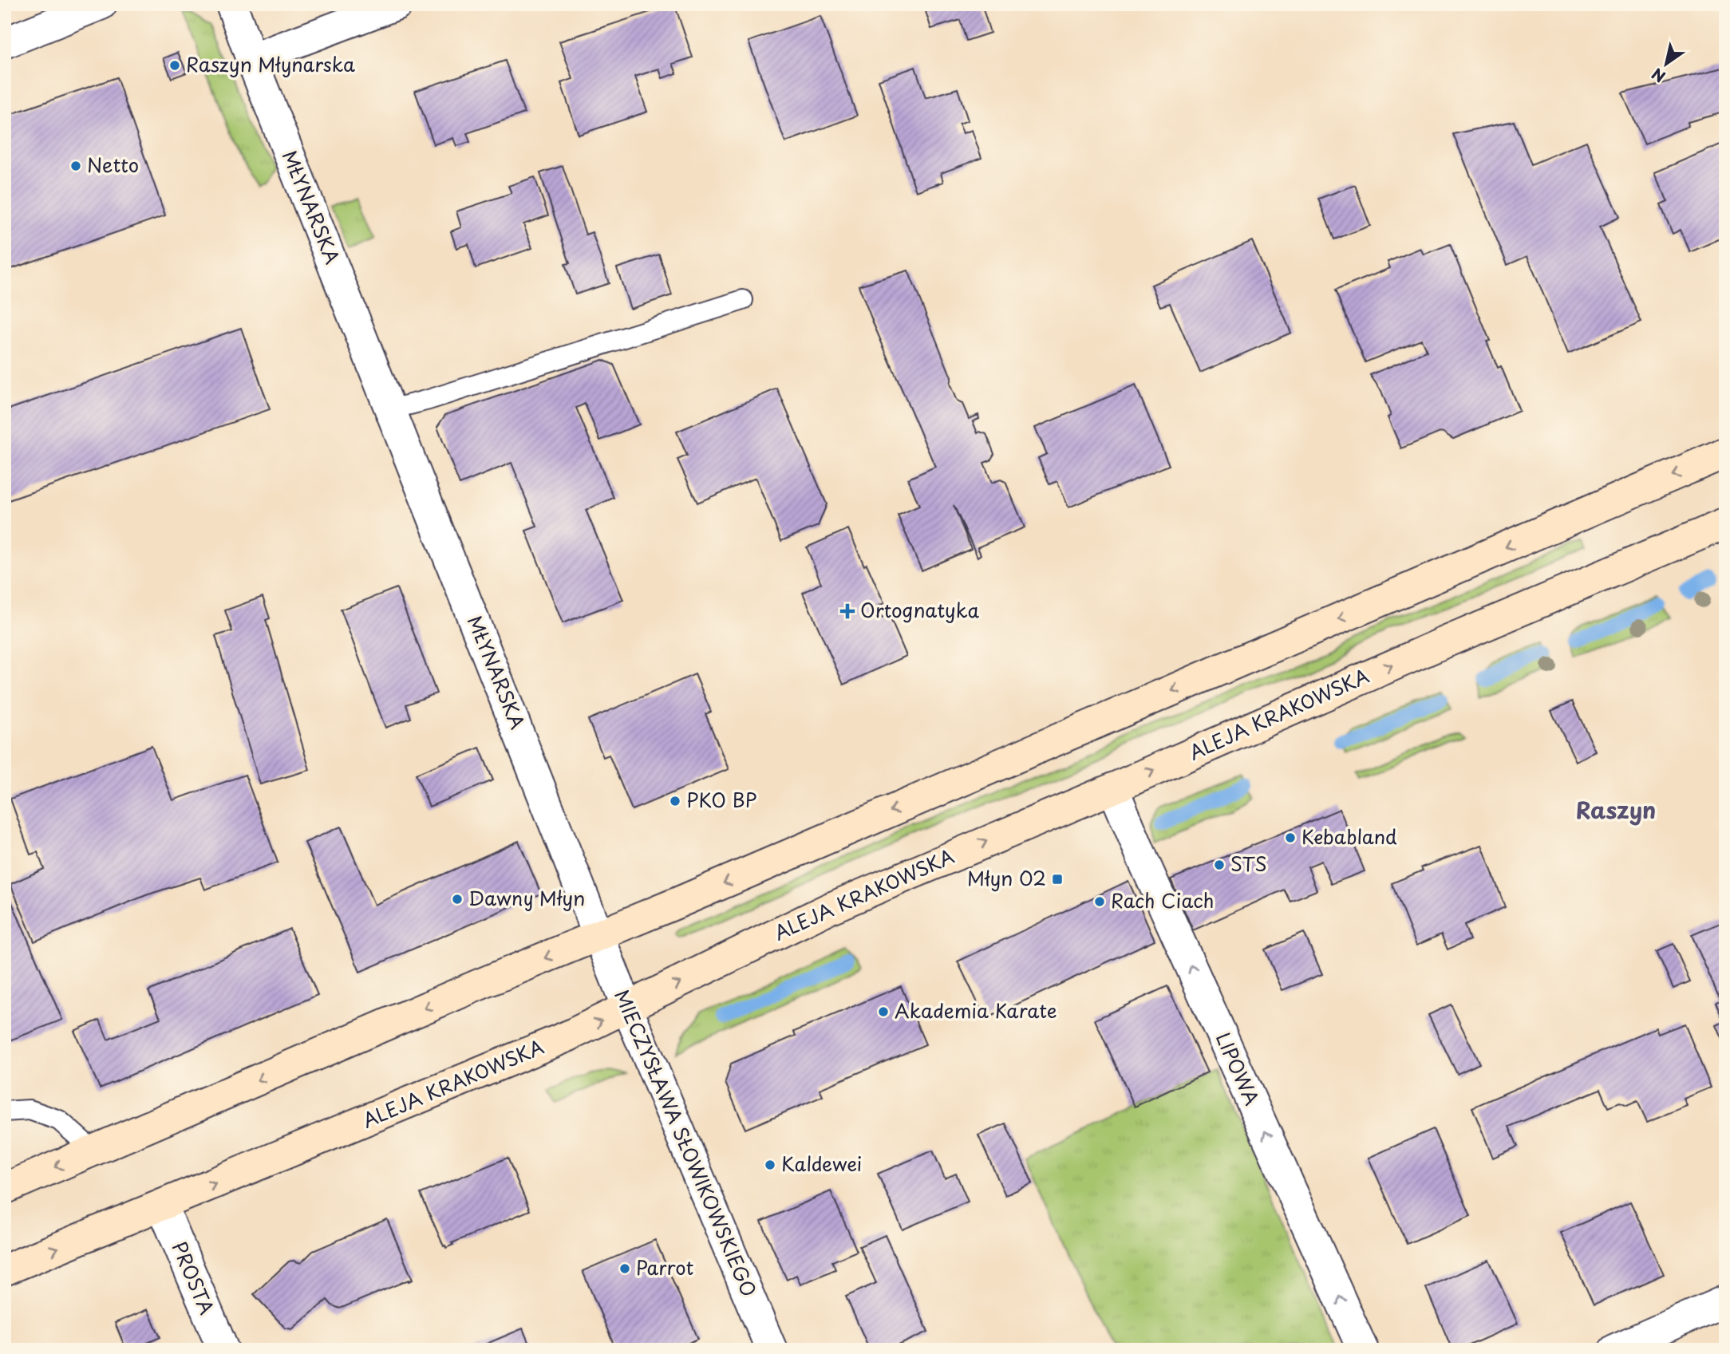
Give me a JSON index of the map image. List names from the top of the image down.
{
  "streets": {
    "main road": ["ALEJA KRAKOWSKA"],
    "street": [
      "MŁYNARSKA",
      "LIPOWA",
      "MIECZYSŁAWA SŁOWIKOWSKIEGO",
      "PROSTA"
    ]
  },
  "crossings": [
    ["MŁYNARSKA", "MIECZYSŁAWA SŁOWIKOWSKIEGO"],
    ["ALEJA KRAKOWSKA", "LIPOWA"],
    ["ALEJA KRAKOWSKA", "MIECZYSŁAWA SŁOWIKOWSKIEGO"],
    ["ALEJA KRAKOWSKA", "PROSTA"]
  ],
  "one_way": ["LIPOWA"],
  "districts": ["Raszyn"],
  "places": {
    "other": [
      "Raszyn Młynarska",
      "Netto",
      "PKO BP",
      "Kebabland",
      "STS",
      "Dawny Młyn",
      "Rach Ciach",
      "Akademia Karate",
      "Kaldewei",
      "Parrot"
    ],
    "health": ["Ortognatyka"],
    "transit": ["Młyn 02"]
  },
  "north": "bottom left"
}
